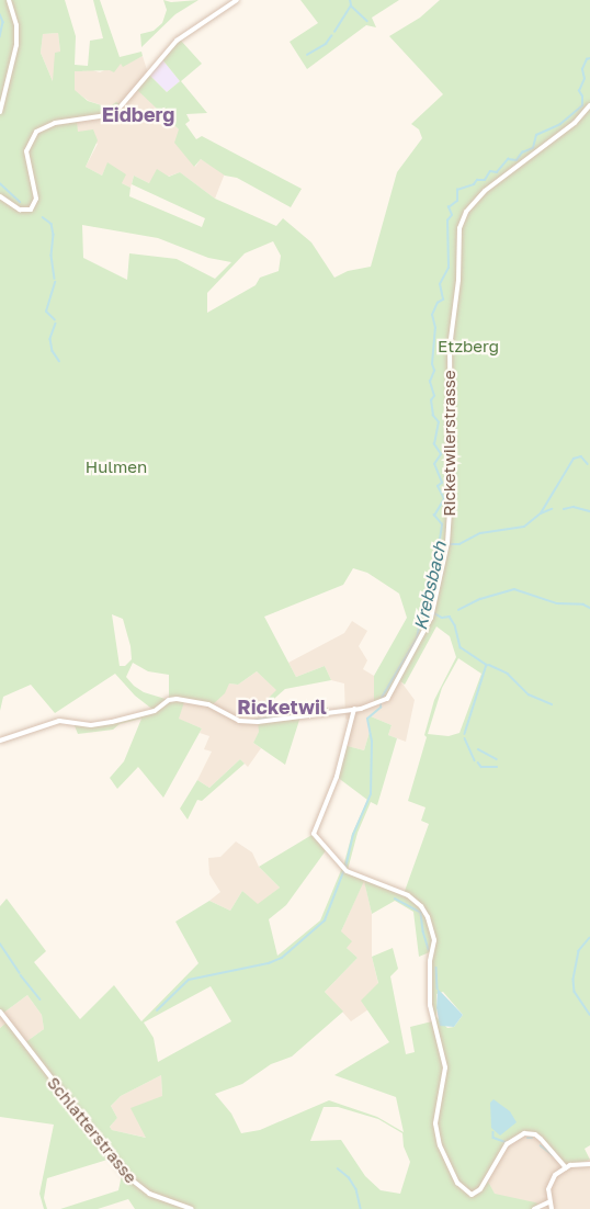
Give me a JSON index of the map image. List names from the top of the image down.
{
  "streets": {
    "street": ["Ricketwilerstrasse", "Schlatterstrasse"]
  },
  "districts": ["Eidberg", "Ricketwil"],
  "water": ["Krebsbach"],
  "parks": ["Etzberg", "Hulmen"]
}
